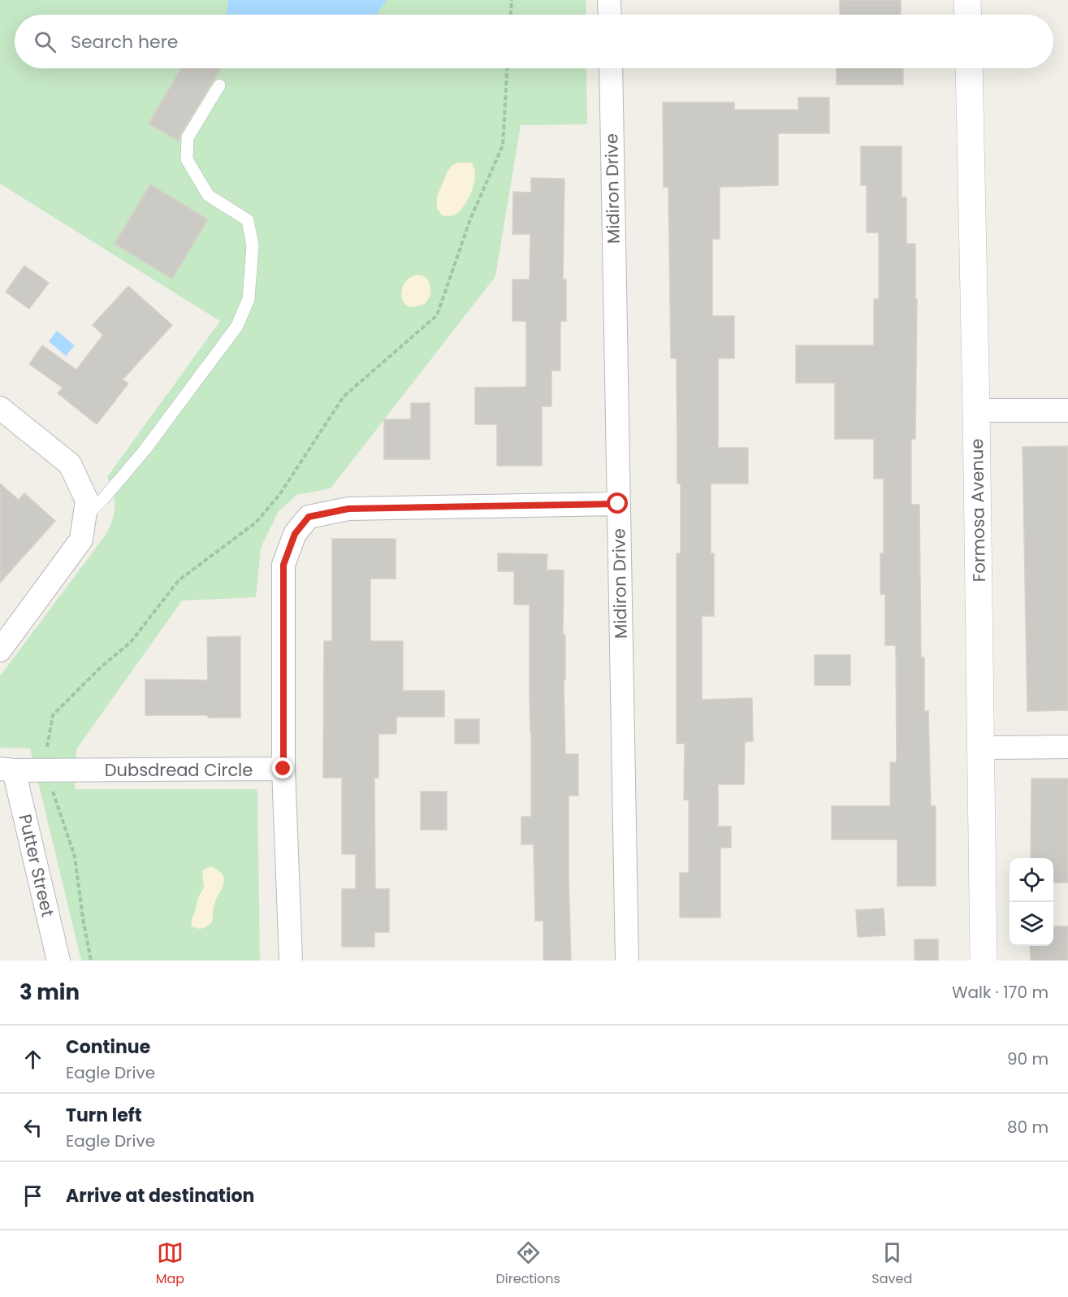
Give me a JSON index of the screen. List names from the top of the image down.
{
  "streets": {
    "street": [
      "Midiron Drive",
      "Formosa Avenue",
      "Dubsdread Circle",
      "Putter Street"
    ]
  },
  "crossings": [
    ["Dubsdread Circle", "Putter Street"]
  ],
  "page": {
    "search": "Search here",
    "heading": ["3 min", "Walk · 170 m"],
    "list": [
      ["Continue", "Eagle Drive", "90 m"],
      ["Turn left", "Eagle Drive", "80 m"],
      "Arrive at destination"
    ],
    "nav": ["Map", "Directions", "Saved"]
  }
}
